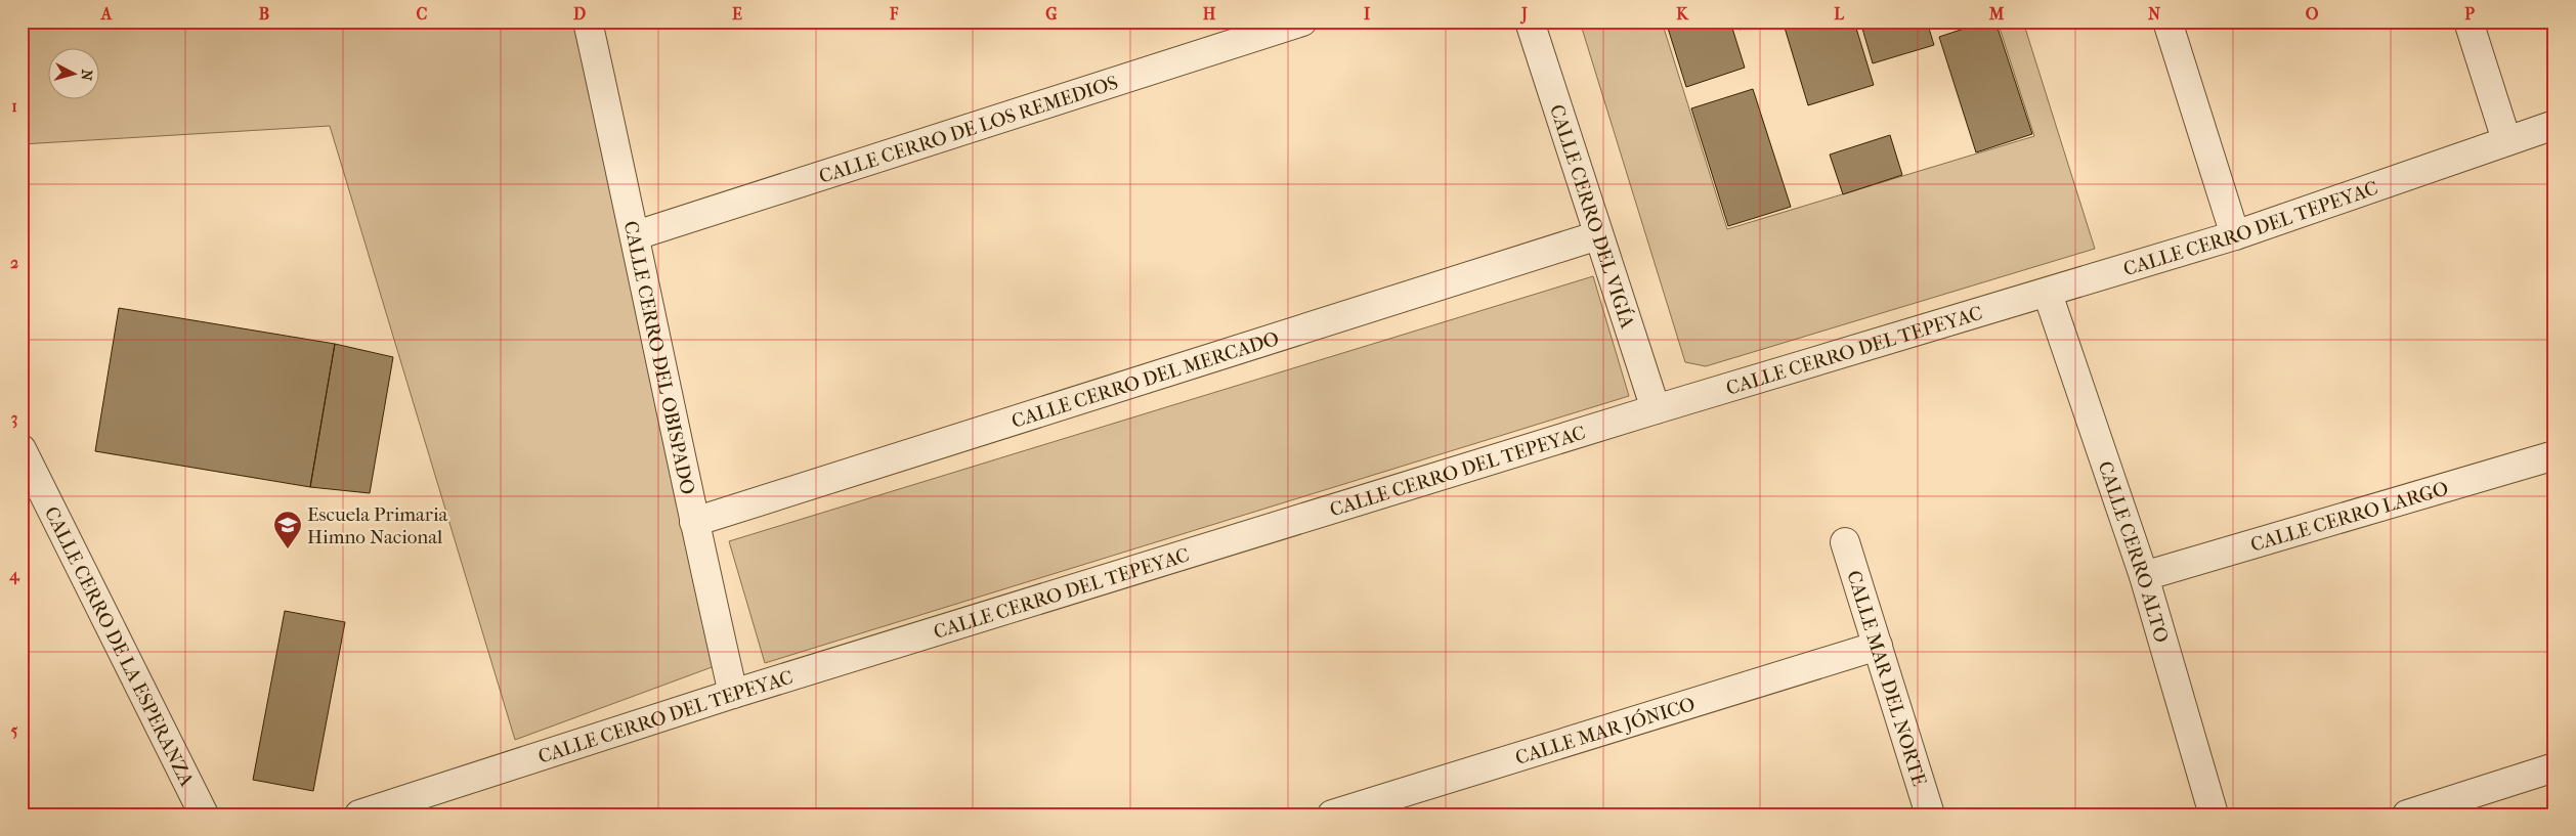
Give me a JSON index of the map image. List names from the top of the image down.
{
  "streets": {
    "street": [
      "CALLE CERRO DE LOS REMEDIOS",
      "CALLE CERRO DEL VIGÍA",
      "CALLE CERRO DEL TEPEYAC",
      "CALLE CERRO DEL OBISPADO",
      "CALLE CERRO DEL MERCADO",
      "CALLE CERRO LARGO",
      "CALLE CERRO ALTO",
      "CALLE CERRO DE LA ESPERANZA",
      "CALLE MAR DEL NORTE",
      "CALLE MAR JÓNICO"
    ]
  },
  "crossings": [
    ["CALLE CERRO DE LOS REMEDIOS", "CALLE CERRO DEL OBISPADO"],
    ["CALLE CERRO DEL VIGÍA", "CALLE CERRO DEL TEPEYAC"],
    ["CALLE CERRO DEL VIGÍA", "CALLE CERRO DEL MERCADO"],
    ["CALLE CERRO DEL TEPEYAC", "CALLE CERRO DEL OBISPADO"],
    ["CALLE CERRO DEL TEPEYAC", "CALLE CERRO ALTO"],
    ["CALLE CERRO DEL OBISPADO", "CALLE CERRO DEL MERCADO"],
    ["CALLE CERRO LARGO", "CALLE CERRO ALTO"],
    ["CALLE MAR DEL NORTE", "CALLE MAR JÓNICO"]
  ],
  "places": {
    "school or university": ["Escuela Primaria Himno Nacional"]
  },
  "north": "right",
  "grid": {
    "columns": [
      "A",
      "B",
      "C",
      "D",
      "E",
      "F",
      "G",
      "H",
      "I",
      "J",
      "K",
      "L",
      "M",
      "N",
      "O",
      "P"
    ],
    "rows": [
      "1",
      "2",
      "3",
      "4",
      "5"
    ]
  }
}
